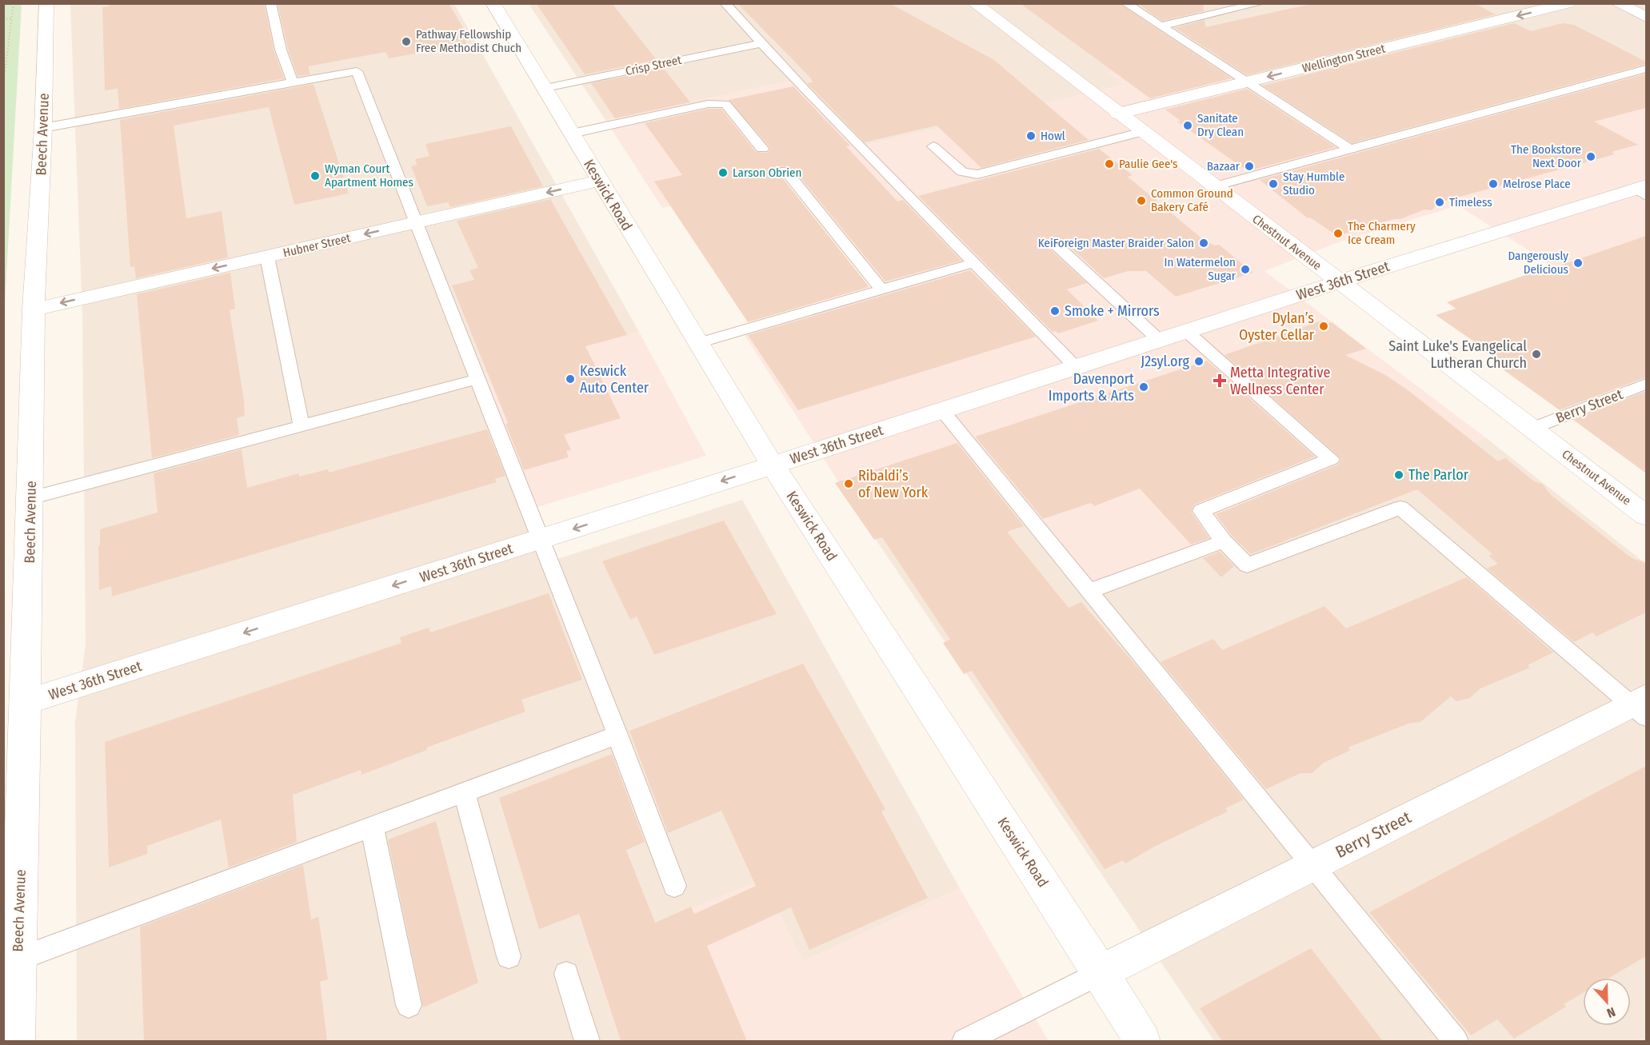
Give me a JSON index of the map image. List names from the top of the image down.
{
  "streets": {
    "street": [
      "Wellington Street",
      "Beech Avenue",
      "Keswick Road",
      "Chestnut Avenue",
      "Hubner Street",
      "West 36th Street",
      "Berry Street"
    ],
    "lane": ["Crisp Street"]
  },
  "crossings": [
    ["Wellington Street", "Chestnut Avenue"],
    ["Crisp Street", "Keswick Road"],
    ["Beech Avenue", "Hubner Street"],
    ["Beech Avenue", "West 36th Street"],
    ["Keswick Road", "Hubner Street"],
    ["Keswick Road", "West 36th Street"],
    ["Keswick Road", "Berry Street"],
    ["Chestnut Avenue", "West 36th Street"],
    ["Chestnut Avenue", "Berry Street"]
  ],
  "one_way": ["Wellington Street", "Hubner Street", "West 36th Street"],
  "places": {
    "other": [
      "Pathway Fellowship Free Methodist Chuch",
      "Sanitate Dry Clean",
      "Howl",
      "The Bookstore Next Door",
      "Paulie Gee's",
      "Bazaar",
      "Larson Obrien",
      "Wyman Court Apartment Homes",
      "Stay Humble Studio",
      "Melrose Place",
      "Common Ground Bakery Café",
      "Timeless",
      "The Charmery Ice Cream",
      "KeiForeign Master Braider Salon",
      "Dangerously Delicious",
      "In Watermelon Sugar",
      "Smoke + Mirrors",
      "Dylan’s Oyster Cellar",
      "Saint Luke's Evangelical Lutheran Church",
      "J2syl.org",
      "Keswick Auto Center",
      "Davenport Imports & Arts",
      "The Parlor",
      "Ribaldi’s of New York"
    ],
    "health": ["Metta Integrative Wellness Center"]
  },
  "north": "bottom"
}
